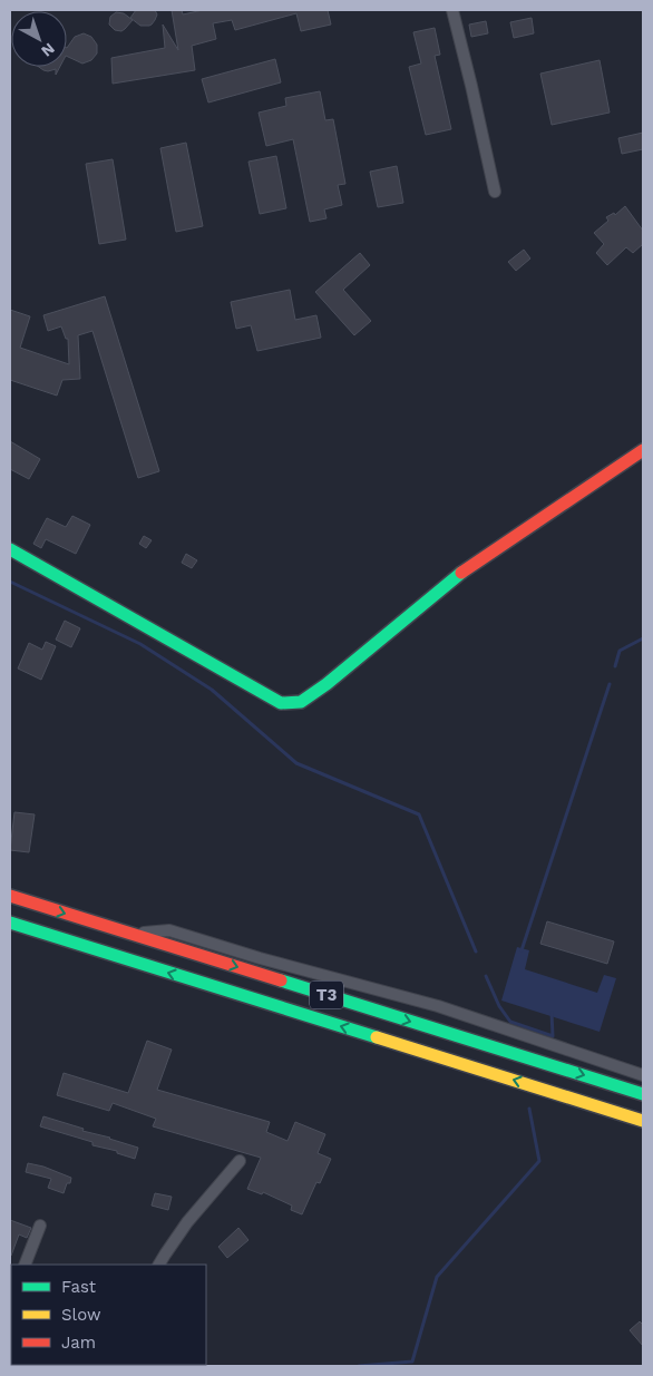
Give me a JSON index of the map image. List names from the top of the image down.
{
  "streets": {
    "main road": ["T3"]
  },
  "legend": ["Fast", "Slow", "Jam"],
  "north": "bottom right"
}
